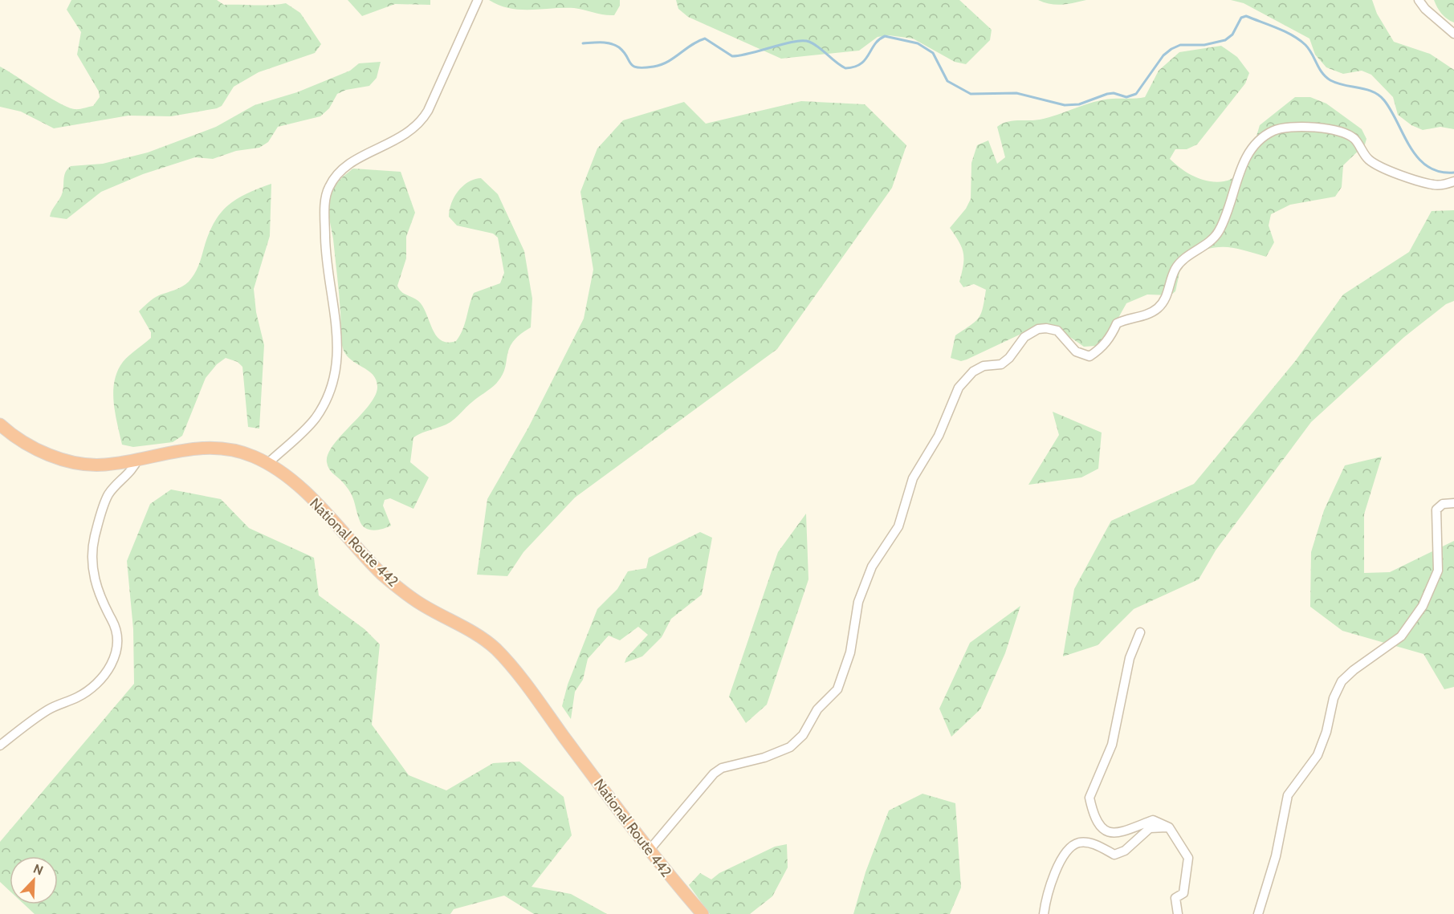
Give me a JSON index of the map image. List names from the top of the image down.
{
  "streets": {
    "highway": ["National Route 442"]
  },
  "north": "top right"
}
